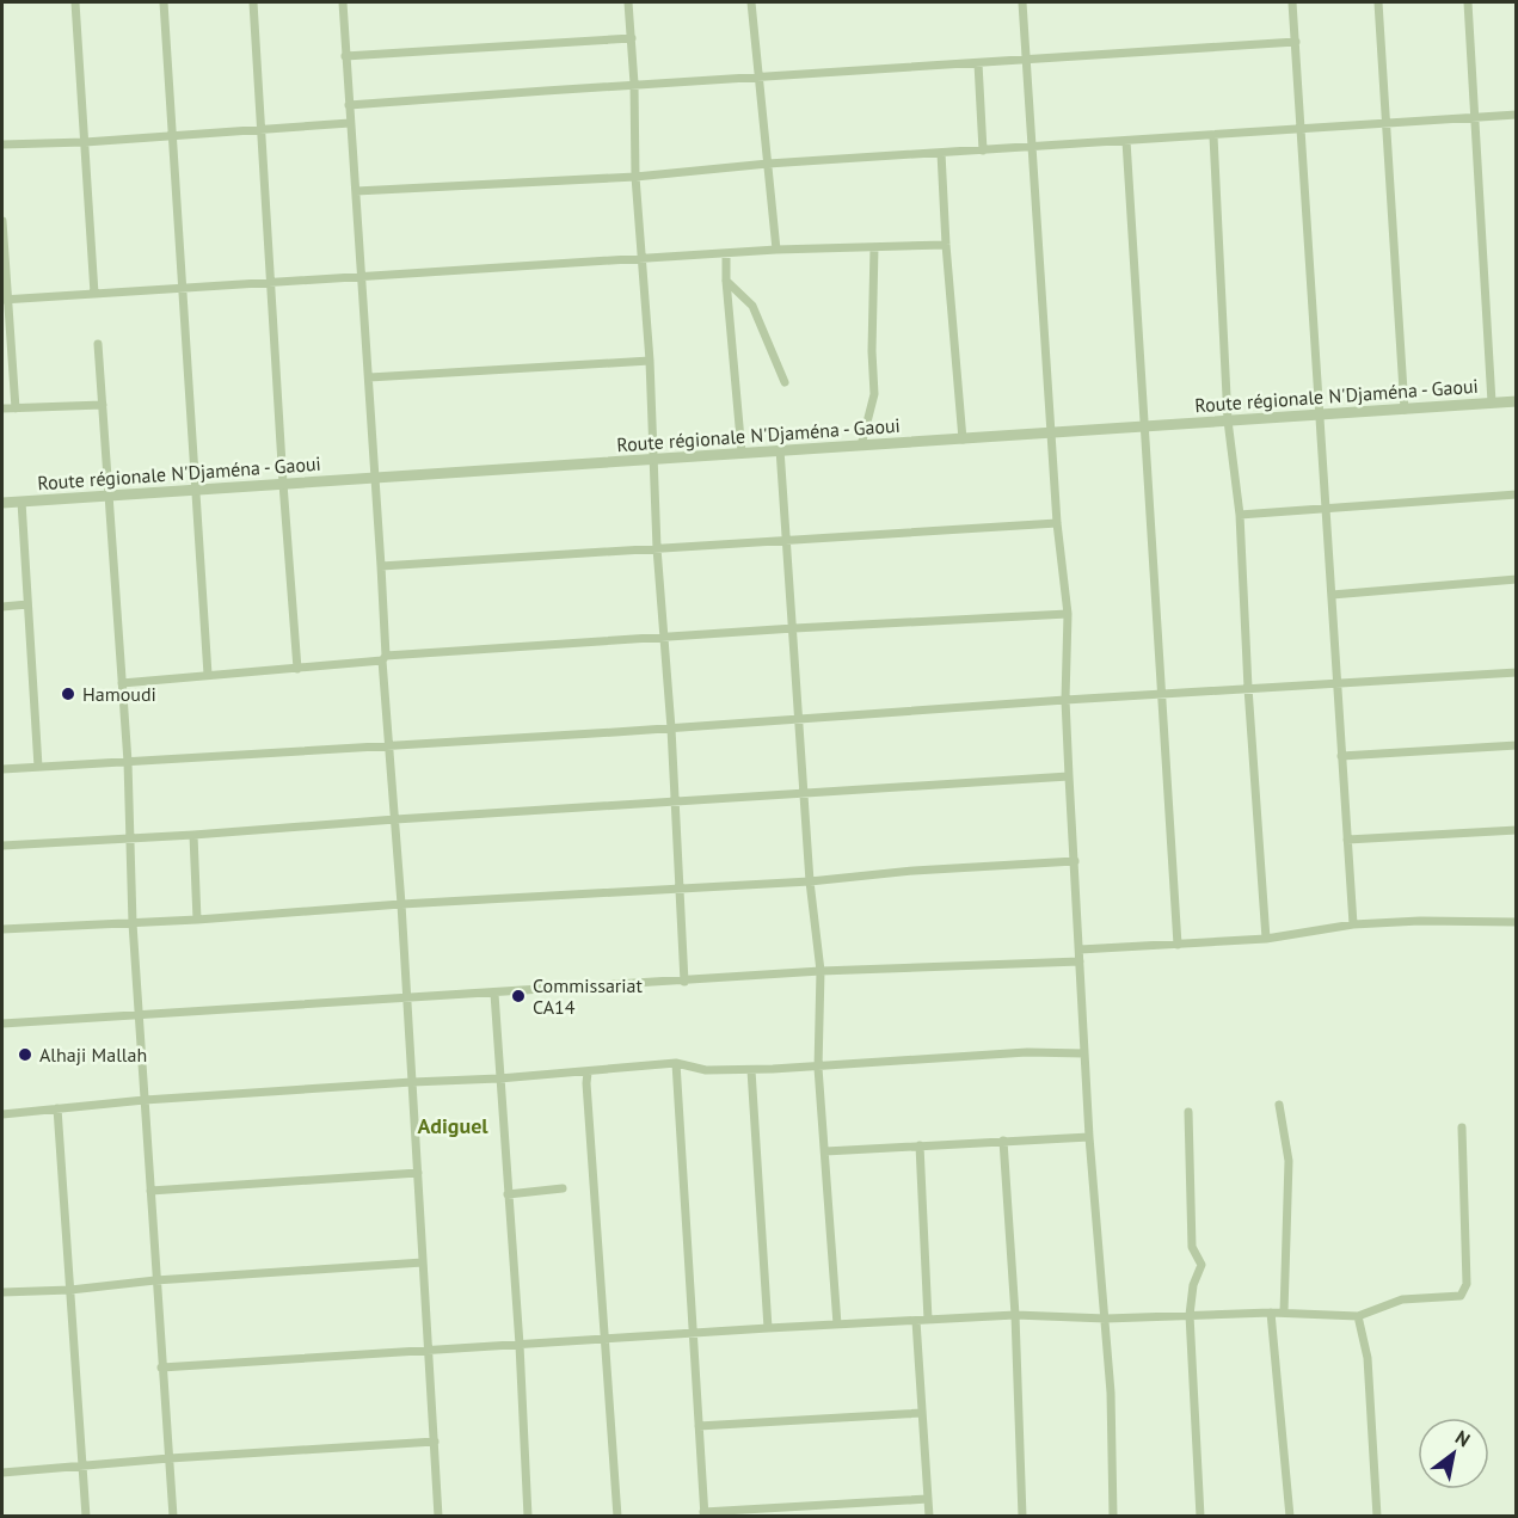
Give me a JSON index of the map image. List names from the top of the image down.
{
  "streets": {
    "street": ["Route régionale N'Djaména - Gaoui"]
  },
  "districts": ["Adiguel"],
  "places": ["Hamoudi", "Commissariat CA14", "Alhaji Mallah"],
  "north": "top right"
}
